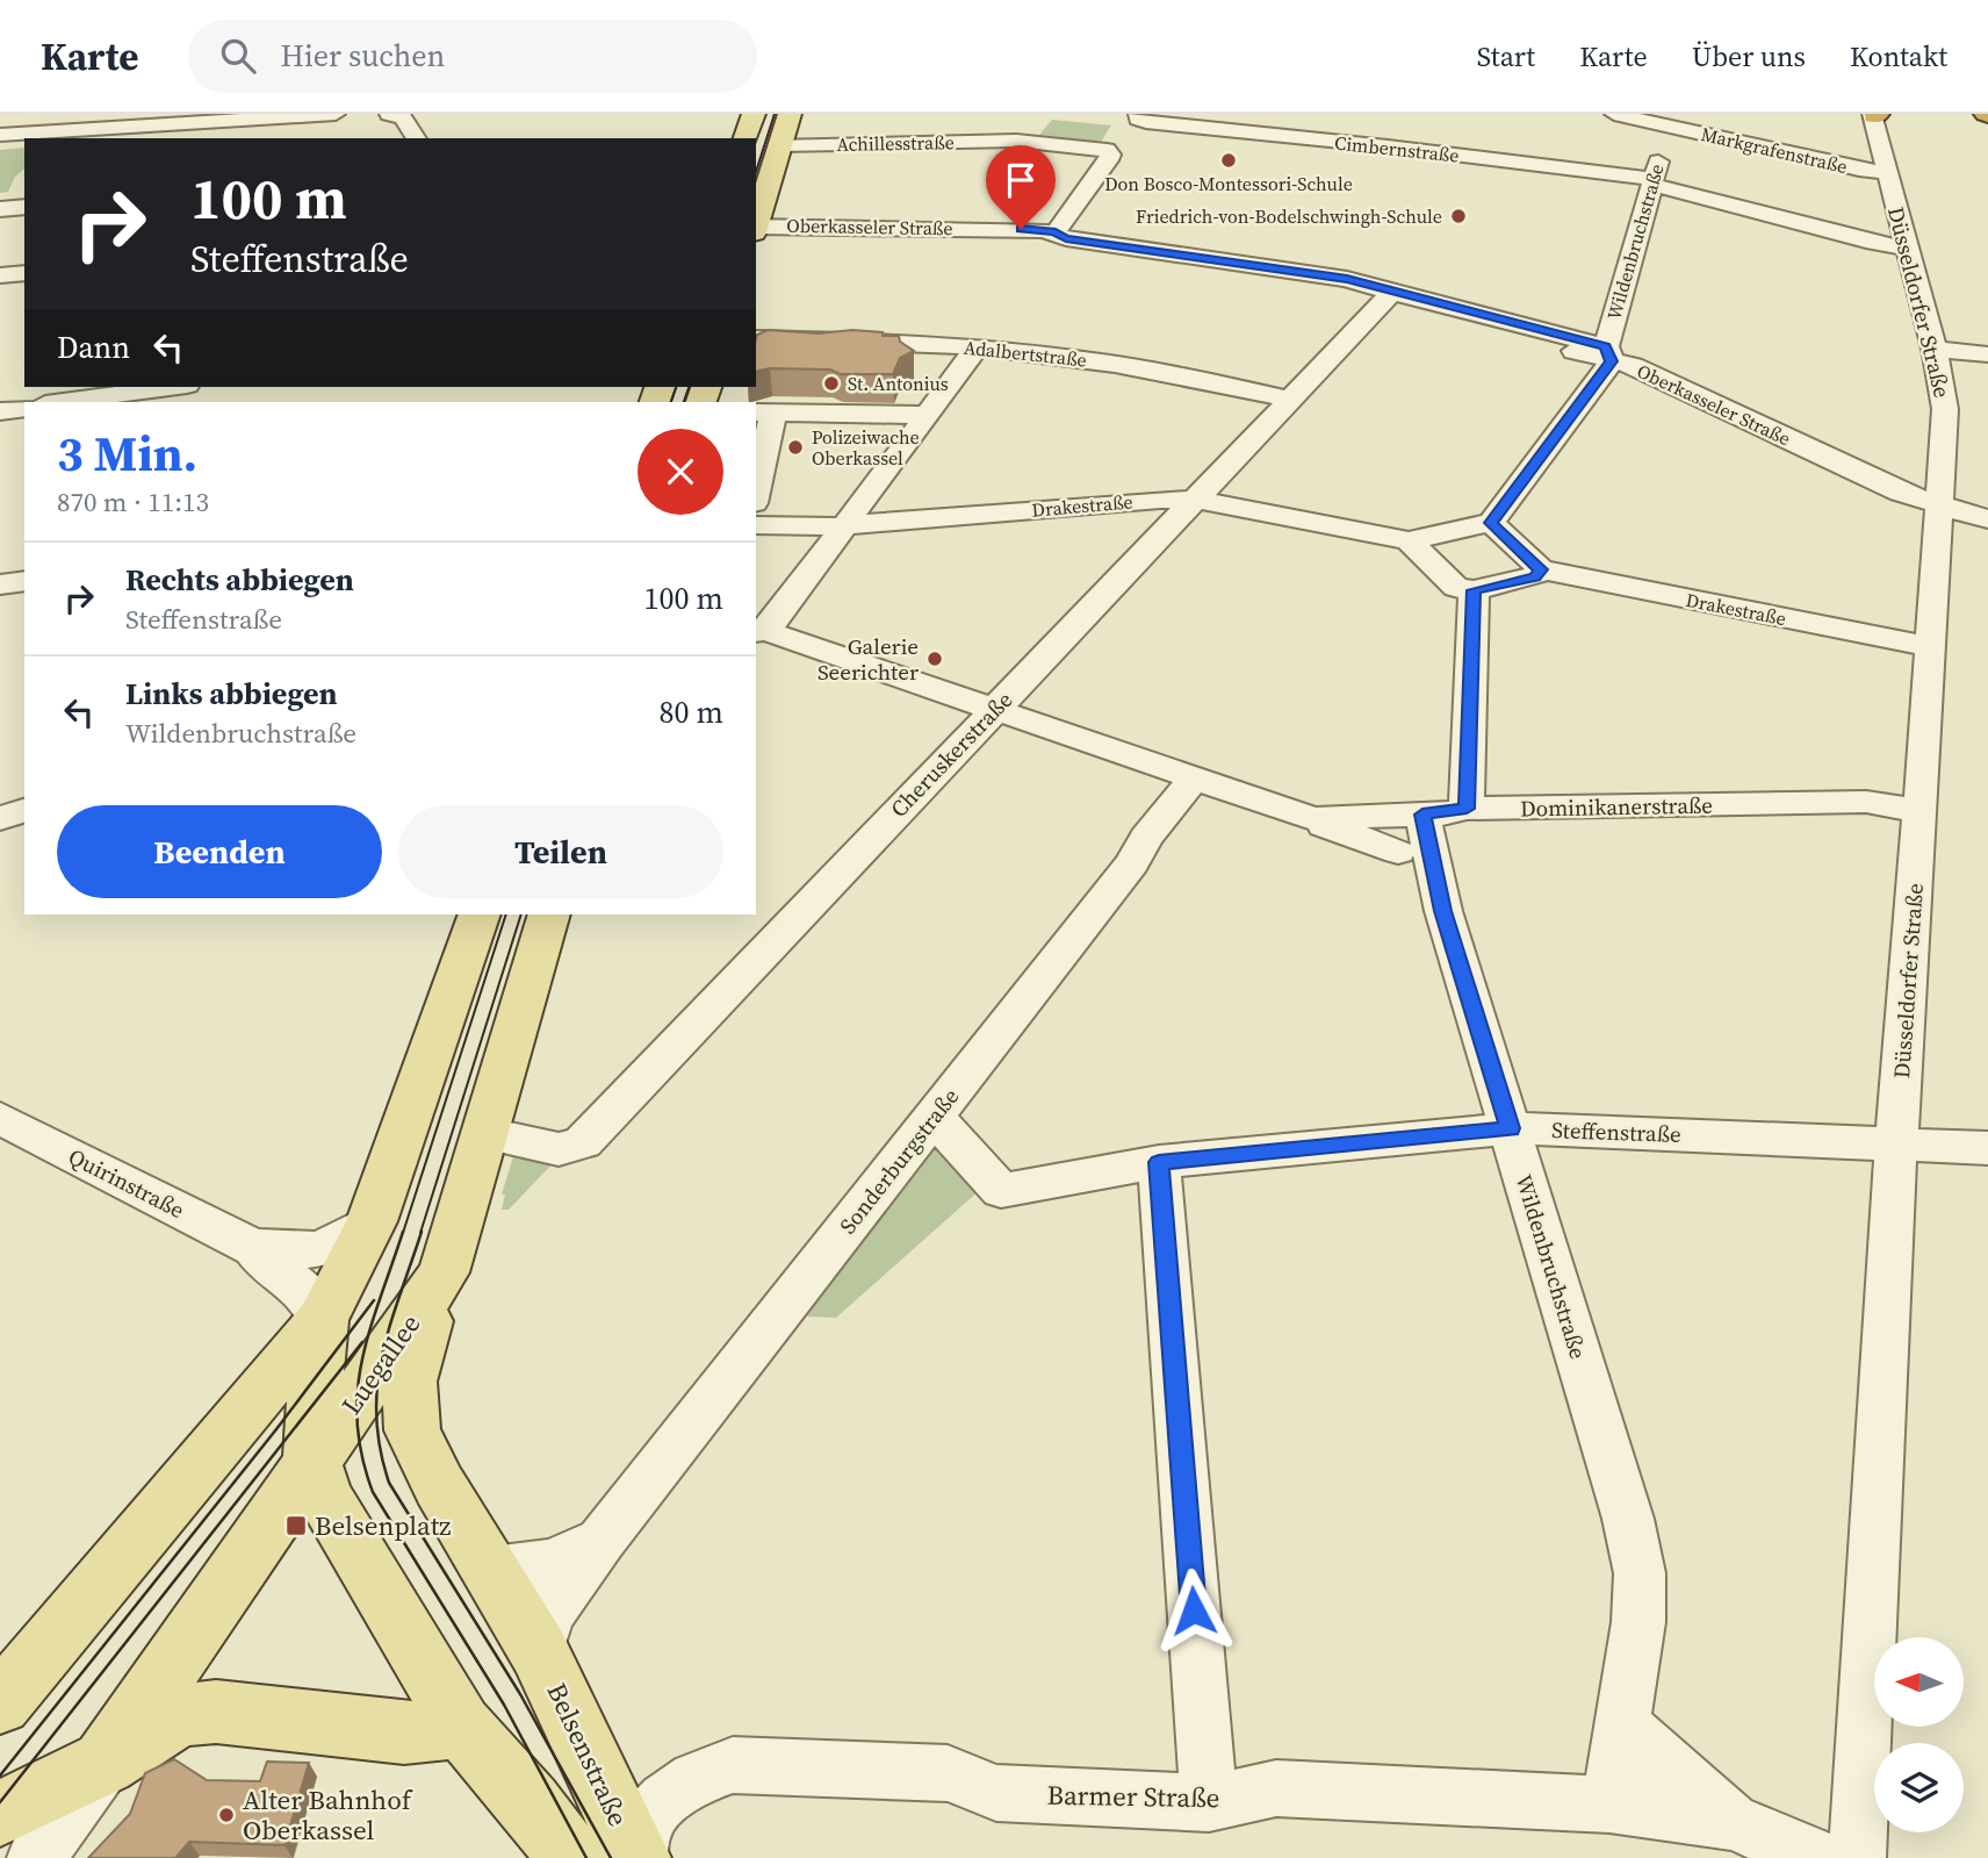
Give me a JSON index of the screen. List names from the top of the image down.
{
  "streets": {
    "main road": ["Luegallee", "Belsenstraße"],
    "street": [
      "Achillesstraße",
      "Cimbernstraße",
      "Markgrafenstraße",
      "Oberkasseler Straße",
      "Wildenbruchstraße",
      "Düsseldorfer Straße",
      "Adalbertstraße",
      "Drakestraße",
      "Cheruskerstraße",
      "Dominikanerstraße",
      "Steffenstraße",
      "Sonderburgstraße",
      "Quirinstraße",
      "Barmer Straße"
    ]
  },
  "crossings": [
    ["Achillesstraße", "Oberkasseler Straße"],
    ["Cimbernstraße", "Wildenbruchstraße"],
    ["Cimbernstraße", "Düsseldorfer Straße"],
    ["Markgrafenstraße", "Wildenbruchstraße"],
    ["Markgrafenstraße", "Düsseldorfer Straße"],
    ["Oberkasseler Straße", "Wildenbruchstraße"],
    ["Oberkasseler Straße", "Düsseldorfer Straße"],
    ["Oberkasseler Straße", "Cheruskerstraße"],
    ["Wildenbruchstraße", "Dominikanerstraße"],
    ["Wildenbruchstraße", "Steffenstraße"],
    ["Wildenbruchstraße", "Barmer Straße"],
    ["Düsseldorfer Straße", "Drakestraße"],
    ["Düsseldorfer Straße", "Dominikanerstraße"],
    ["Düsseldorfer Straße", "Steffenstraße"],
    ["Adalbertstraße", "Cheruskerstraße"],
    ["Drakestraße", "Cheruskerstraße"],
    ["Cheruskerstraße", "Dominikanerstraße"],
    ["Cheruskerstraße", "Luegallee"],
    ["Dominikanerstraße", "Sonderburgstraße"],
    ["Steffenstraße", "Sonderburgstraße"],
    ["Sonderburgstraße", "Belsenstraße"],
    ["Belsenstraße", "Barmer Straße"]
  ],
  "places": {
    "other": [
      "Don Bosco-Montessori-Schule",
      "Friedrich-von-Bodelschwingh-Schule",
      "St. Antonius",
      "Polizeiwache Oberkassel",
      "Galerie Seerichter",
      "Alter Bahnhof Oberkassel"
    ],
    "transit": ["Belsenplatz"]
  },
  "north": "left",
  "page": {
    "header": "Karte",
    "search": "Hier suchen",
    "nav": [
      "Start",
      "Karte",
      "Über uns",
      "Kontakt"
    ],
    "turn": ["100 m", "Steffenstraße"],
    "then": "Dann",
    "heading": ["3 Min.", "870 m · 11:13"],
    "list": [
      {
        "name": "Rechts abbiegen",
        "note": "Steffenstraße",
        "value": "100 m"
      },
      {
        "name": "Links abbiegen",
        "note": "Wildenbruchstraße",
        "value": "80 m"
      }
    ],
    "buttons": ["Beenden", "Teilen"]
  }
}
